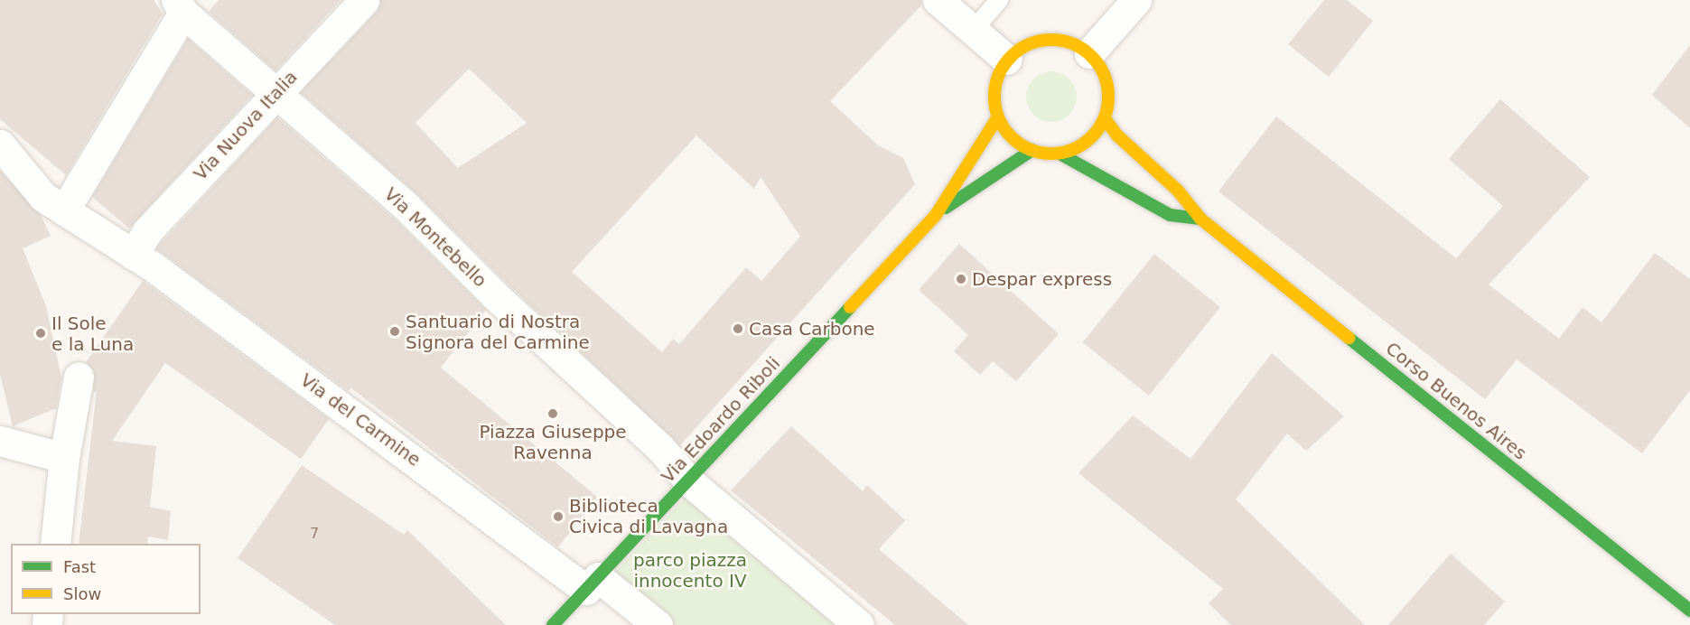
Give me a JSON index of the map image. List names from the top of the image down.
{
  "streets": {
    "street": [
      "Via Nuova Italia",
      "Via Montebello",
      "Corso Buenos Aires",
      "Via del Carmine",
      "Via Edoardo Riboli"
    ]
  },
  "crossings": [
    ["Via Nuova Italia", "Via Montebello"],
    ["Via Nuova Italia", "Via del Carmine"],
    ["Via Montebello", "Via Edoardo Riboli"],
    ["Corso Buenos Aires", "Via Edoardo Riboli"],
    ["Via del Carmine", "Via Edoardo Riboli"]
  ],
  "parks": ["parco piazza innocento IV"],
  "places": [
    "Despar express",
    "Casa Carbone",
    "Santuario di Nostra Signora del Carmine",
    "Il Sole e la Luna",
    "Piazza Giuseppe Ravenna",
    "Biblioteca Civica di Lavagna"
  ],
  "house_numbers": ["7"],
  "legend": ["Fast", "Slow"]
}
